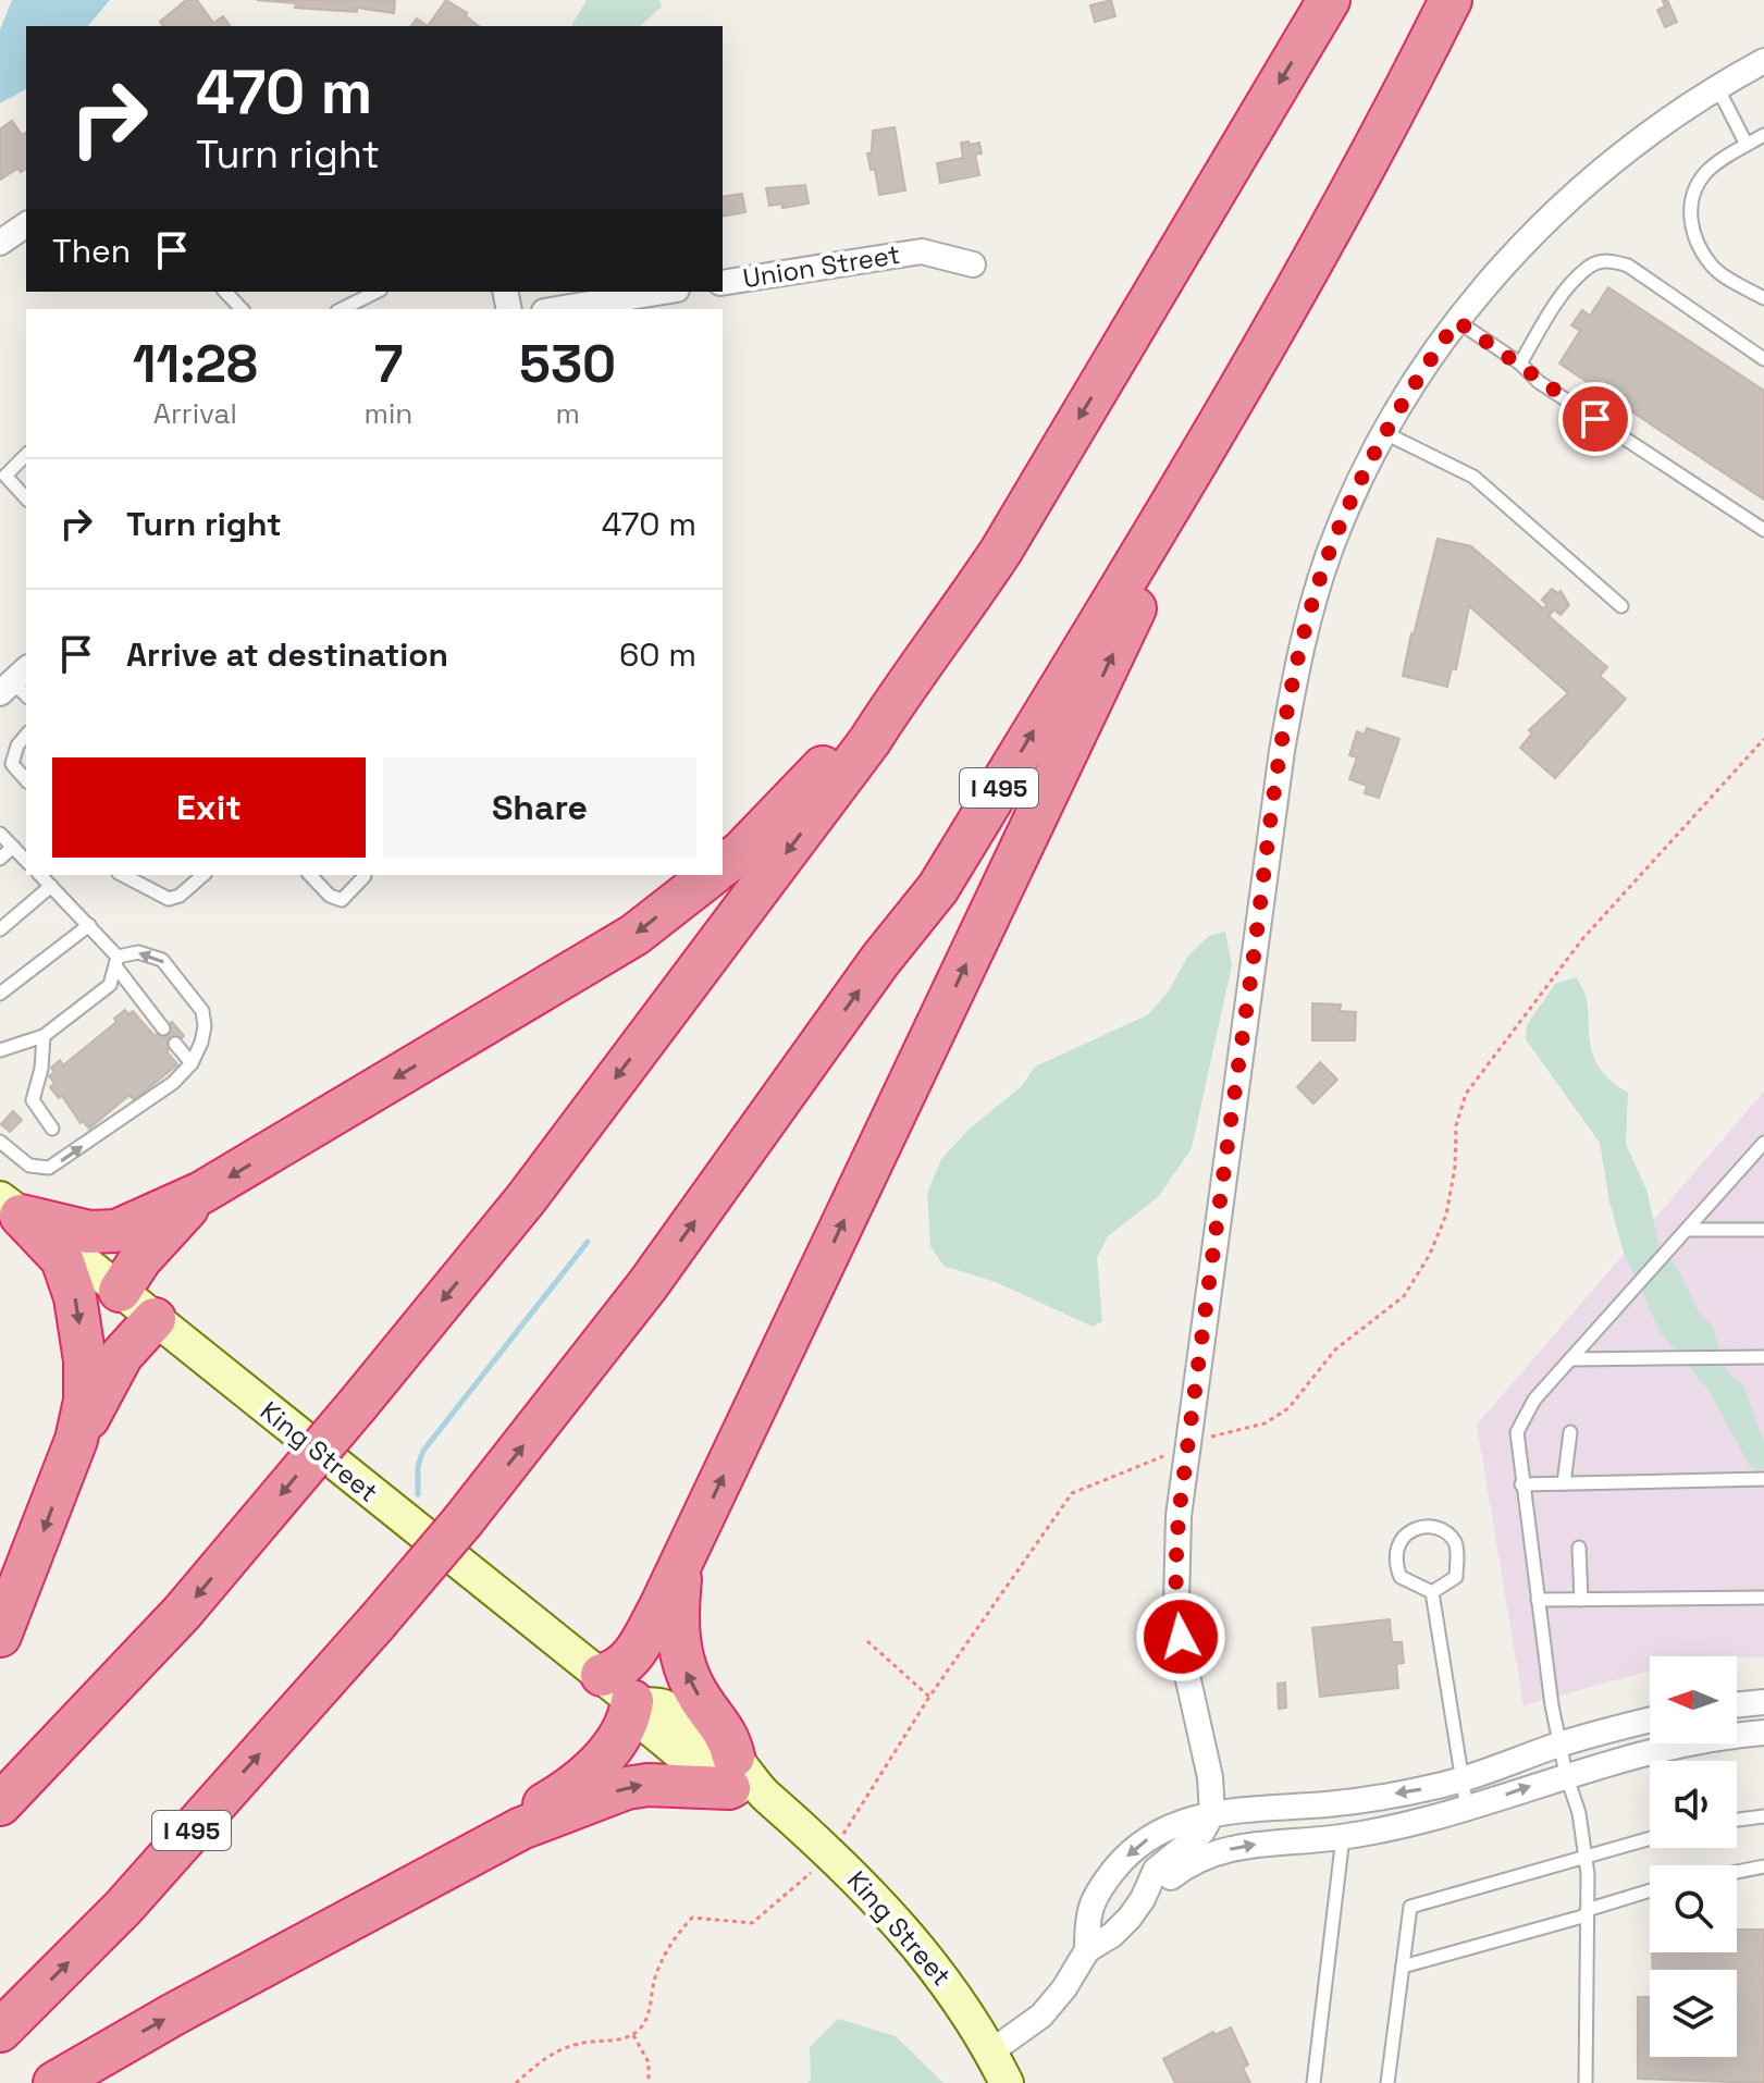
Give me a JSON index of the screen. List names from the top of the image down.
{
  "streets": {
    "highway": ["I 495"],
    "main road": ["King Street"],
    "street": ["Union Street"]
  },
  "north": "left",
  "page": {
    "turn": ["470 m", "Turn right"],
    "then": "Then",
    "eta": [
      "11:28",
      "Arrival",
      "7",
      "min",
      "530",
      "m"
    ],
    "list": [
      {
        "name": "Turn right",
        "value": "470 m"
      },
      {
        "name": "Arrive at destination",
        "value": "60 m"
      }
    ],
    "buttons": ["Exit", "Share"]
  }
}
